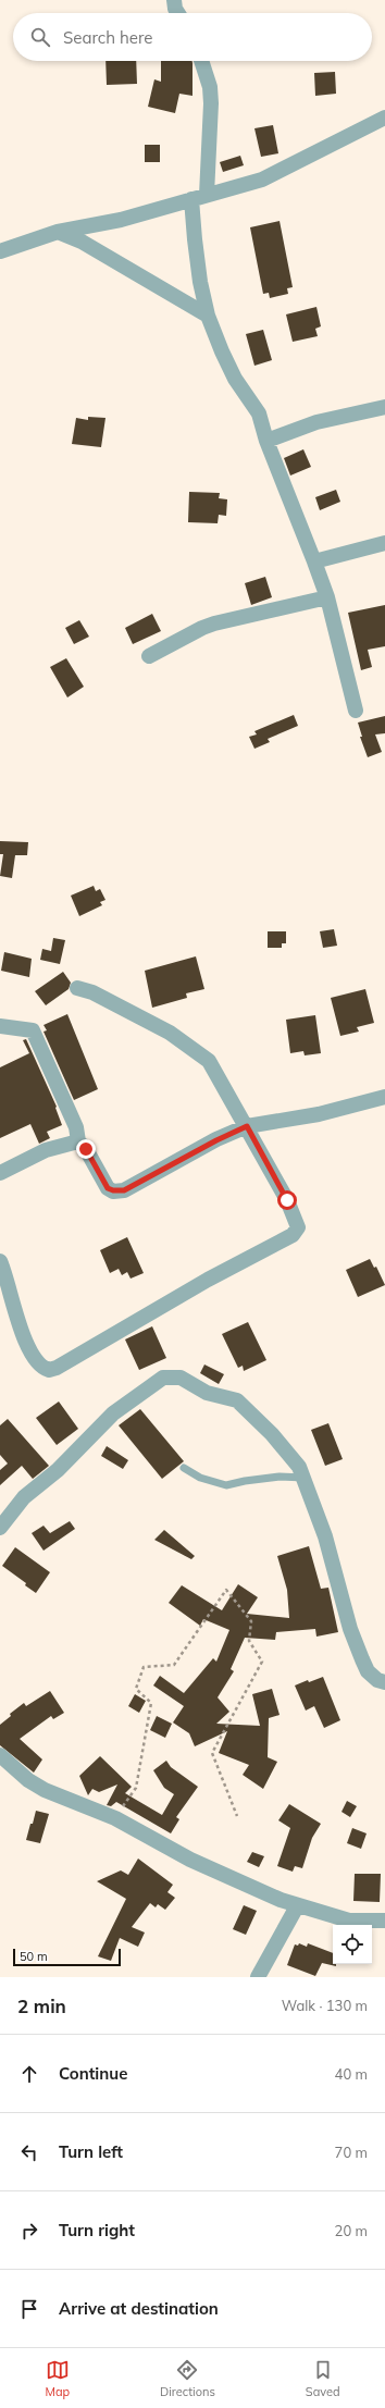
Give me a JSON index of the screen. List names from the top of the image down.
{
  "scale_bar": "50 m",
  "page": {
    "search": "Search here",
    "scale": "50 m",
    "heading": ["2 min", "Walk · 130 m"],
    "list": [
      ["Continue", "40 m"],
      ["Turn left", "70 m"],
      ["Turn right", "20 m"],
      "Arrive at destination"
    ],
    "nav": ["Map", "Directions", "Saved"]
  }
}
